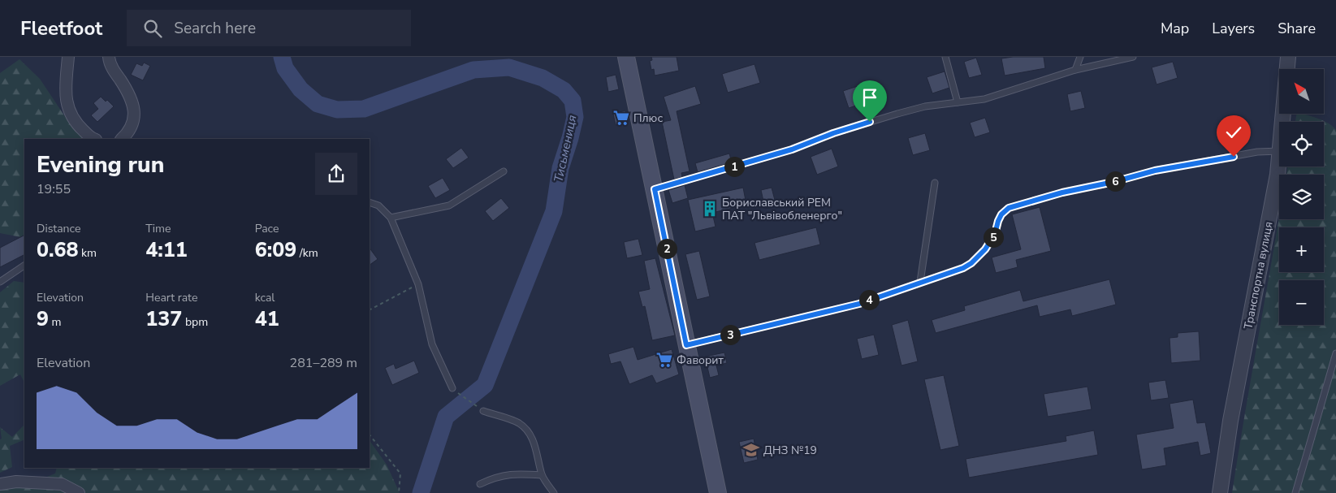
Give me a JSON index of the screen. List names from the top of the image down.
{
  "streets": {
    "street": ["Транспортна вулиця"]
  },
  "water": ["Тисьмениця"],
  "places": {
    "supermarket": ["Плюс", "Фаворит"],
    "building": ["Бориславський РЕМ ПАТ \"Львівобленерго\""],
    "school or university": ["ДНЗ №19"]
  },
  "north": "top left",
  "page": {
    "header": "Fleetfoot",
    "search": "Search here",
    "nav": ["Map", "Layers", "Share"],
    "map_buttons": ["+", "−"],
    "heading": ["Evening run", "19:55"],
    "pins": [
      "1",
      "6",
      "5",
      "2",
      "4",
      "3"
    ],
    "stats": [
      ["Distance", "0.68 km"],
      ["Time", "4:11"],
      ["Pace", "6:09 /km"],
      ["Elevation", "9 m"],
      ["Heart rate", "137 bpm"],
      ["kcal", "41"]
    ],
    "chart": ["Elevation", "281–289 m"]
  }
}
